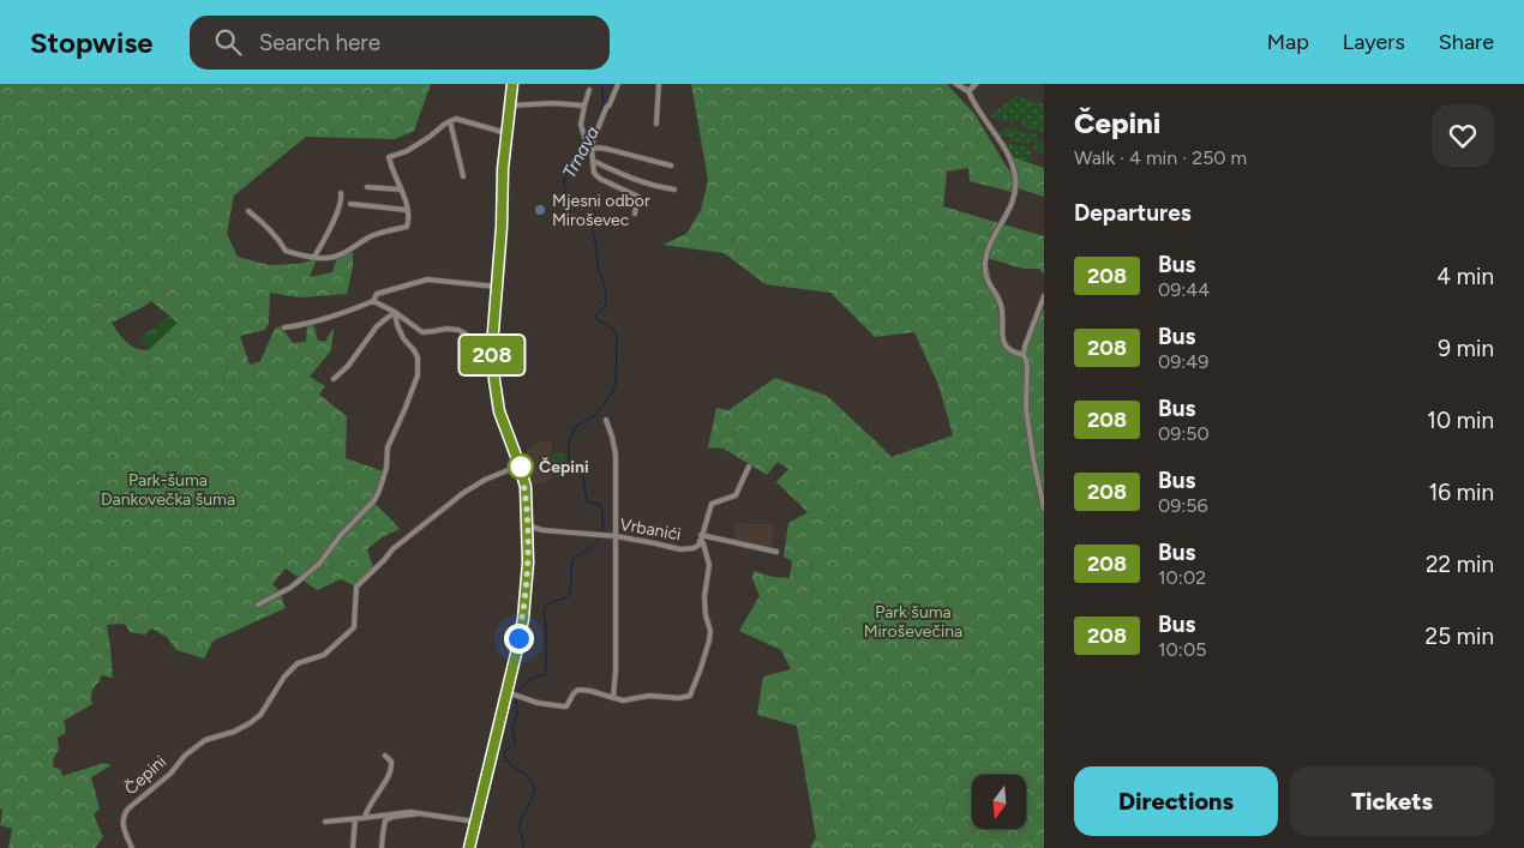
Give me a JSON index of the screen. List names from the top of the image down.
{
  "streets": {
    "street": ["Vrbanići", "Čepini"]
  },
  "water": ["Trnava"],
  "parks": ["Park-šuma Dankovečka šuma", "Park šuma Miroševečina"],
  "places": ["Mjesni odbor Miroševec", "Čepini"],
  "lines": ["bus line 208"],
  "north": "bottom",
  "page": {
    "header": "Stopwise",
    "search": "Search here",
    "nav": ["Map", "Layers", "Share"],
    "on_map": "208",
    "heading": [
      ["Čepini", "Walk · 4 min · 250 m"],
      "Departures"
    ],
    "list": [
      {
        "mark": "208",
        "name": "Bus",
        "note": "09:44",
        "value": "4 min"
      },
      {
        "mark": "208",
        "name": "Bus",
        "note": "09:49",
        "value": "9 min"
      },
      {
        "mark": "208",
        "name": "Bus",
        "note": "09:50",
        "value": "10 min"
      },
      {
        "mark": "208",
        "name": "Bus",
        "note": "09:56",
        "value": "16 min"
      },
      {
        "mark": "208",
        "name": "Bus",
        "note": "10:02",
        "value": "22 min"
      },
      {
        "mark": "208",
        "name": "Bus",
        "note": "10:05",
        "value": "25 min"
      }
    ],
    "buttons": ["Directions", "Tickets"]
  }
}
